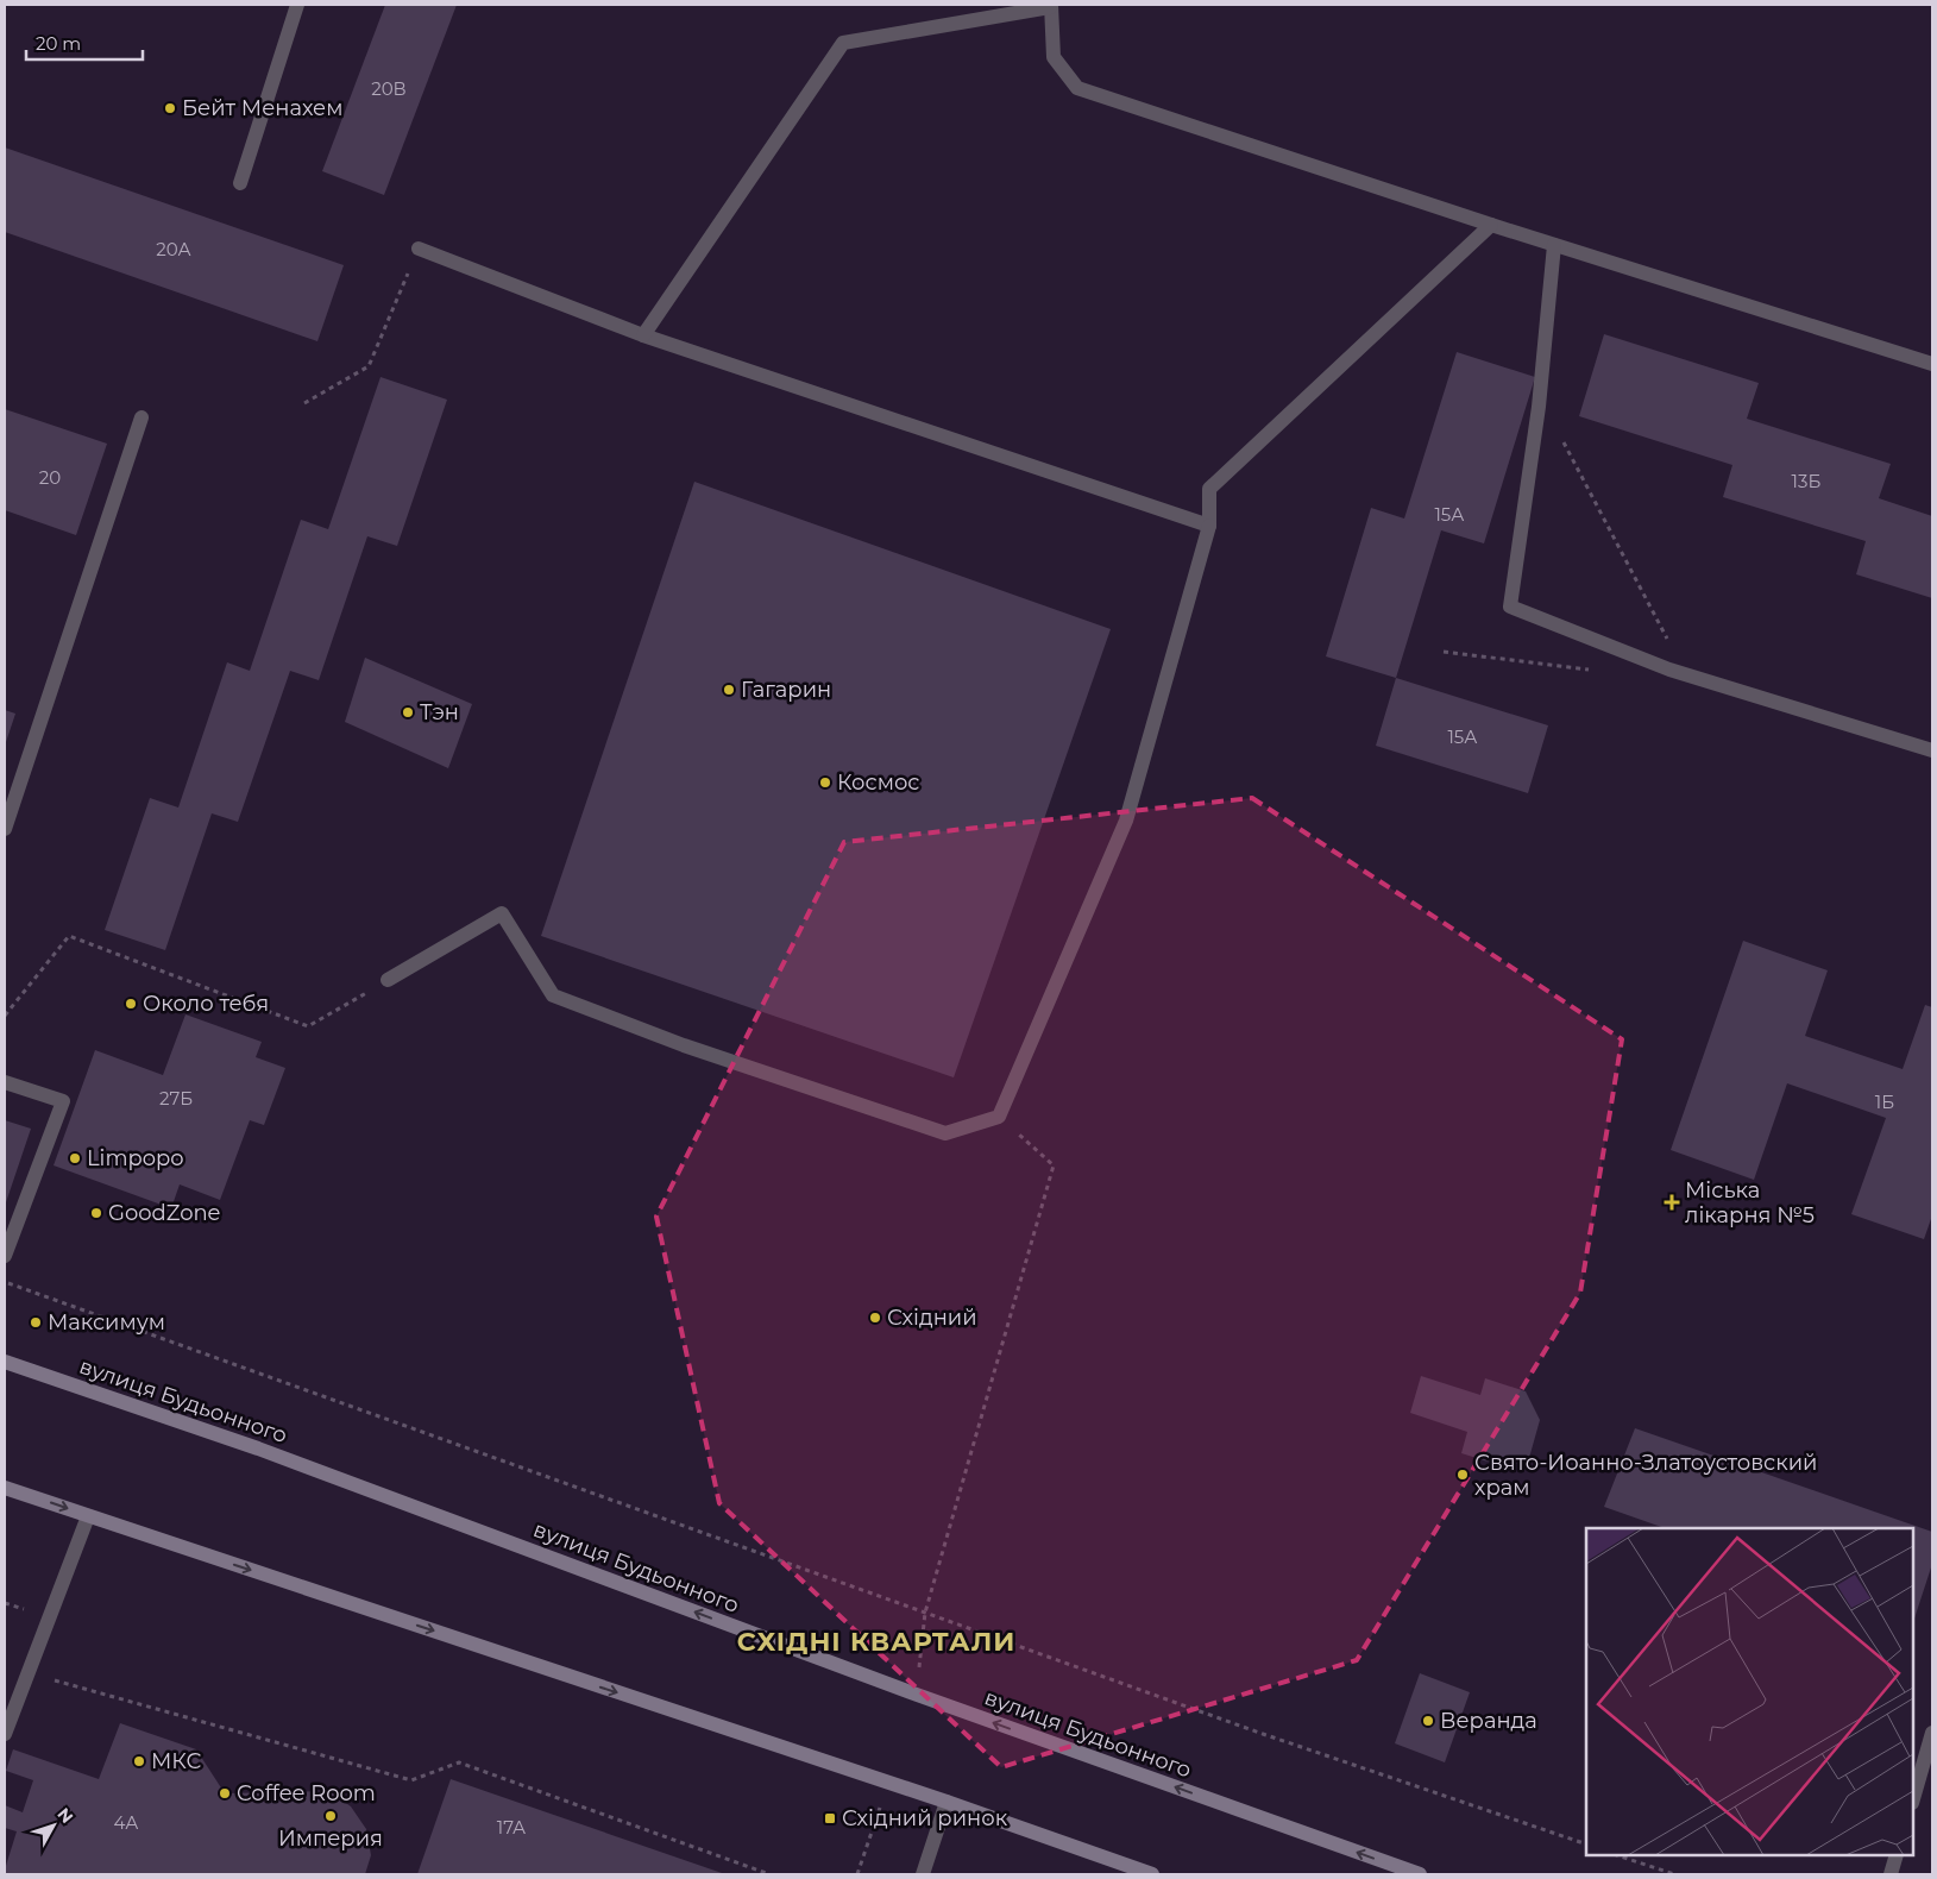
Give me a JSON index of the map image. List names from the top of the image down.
{
  "streets": {
    "main road": ["вулиця Будьонного"]
  },
  "districts": ["СХІДНІ КВАРТАЛИ"],
  "places": {
    "other": [
      "Бейт Менахем",
      "Гагарин",
      "Тэн",
      "Космос",
      "Около тебя",
      "Limpopo",
      "GoodZone",
      "Східний",
      "Максимум",
      "Свято-Иоанно-Златоустовский храм",
      "Веранда",
      "МКС",
      "Coffee Room",
      "Империя"
    ],
    "health": ["Міська лікарня №5"],
    "transit": ["Східний ринок"]
  },
  "house_numbers": [
    "20В",
    "20А",
    "20",
    "13Б",
    "15А",
    "15А",
    "27Б",
    "1Б",
    "4А",
    "17А"
  ],
  "scale_bar": "20 m",
  "north": "top right"
}
